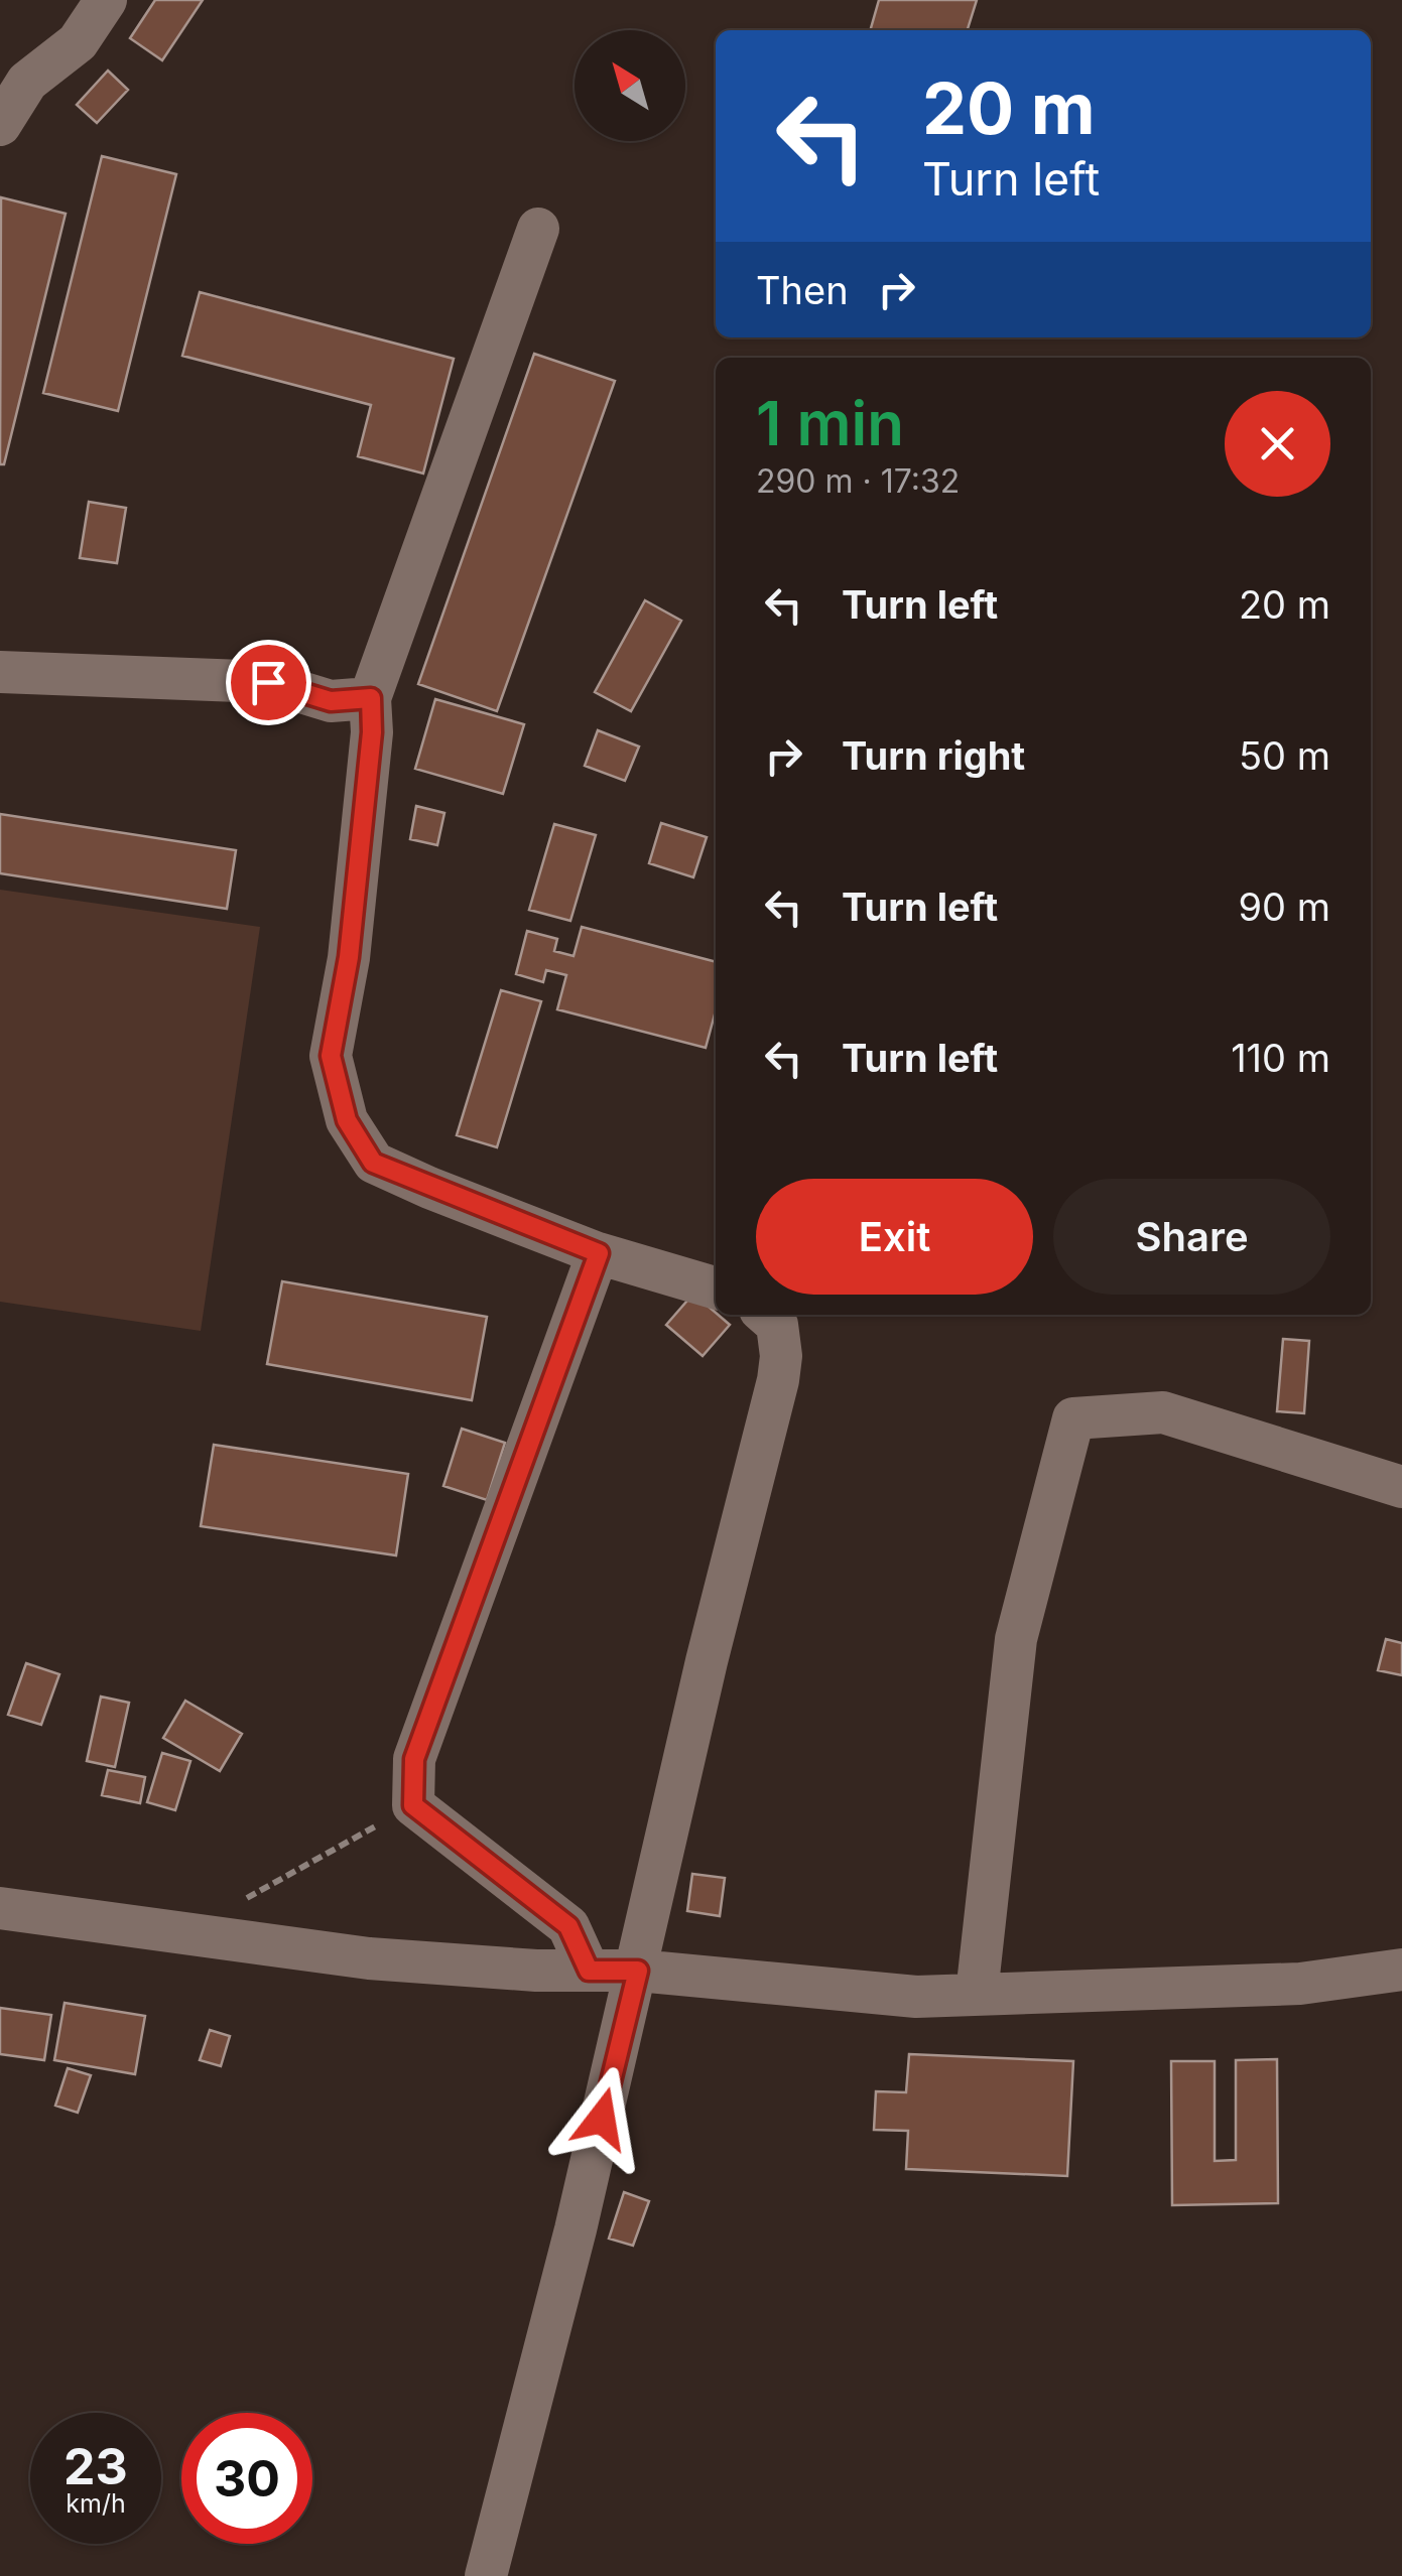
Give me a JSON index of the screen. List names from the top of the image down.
{
  "north": "top left",
  "page": {
    "turn": ["20 m", "Turn left"],
    "then": "Then",
    "heading": ["1 min", "290 m · 17:32"],
    "list": [
      {
        "name": "Turn left",
        "value": "20 m"
      },
      {
        "name": "Turn right",
        "value": "50 m"
      },
      {
        "name": "Turn left",
        "value": "90 m"
      },
      {
        "name": "Turn left",
        "value": "110 m"
      }
    ],
    "buttons": ["Exit", "Share"],
    "speed": "23 km/h",
    "limit": "30"
  }
}
